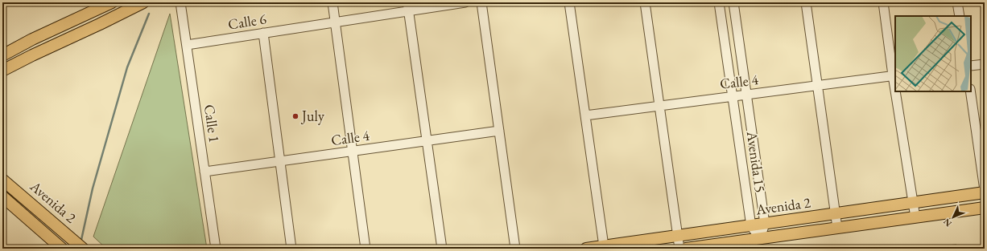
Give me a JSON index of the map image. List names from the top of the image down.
{
  "streets": {
    "main road": ["Avenida 2"],
    "street": [
      "Calle 6",
      "Calle 4",
      "Calle 1",
      "Avenida 15"
    ]
  },
  "crossings": [
    ["Calle 6", "Calle 1"],
    ["Calle 4", "Calle 1"],
    ["Calle 4", "Avenida 15"],
    ["Avenida 15", "Avenida 2"]
  ],
  "places": ["July"],
  "north": "bottom left"
}
